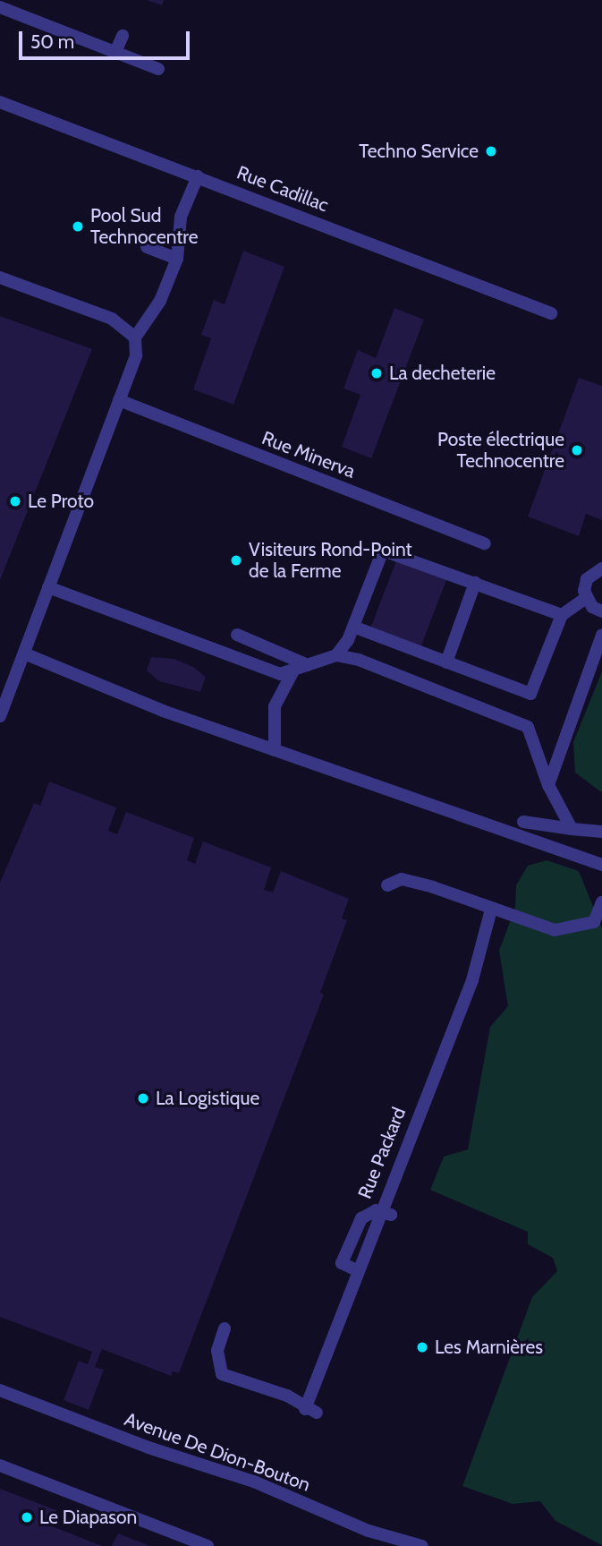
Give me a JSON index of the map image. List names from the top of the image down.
{
  "streets": {
    "lane": [
      "Rue Cadillac",
      "Rue Minerva",
      "Rue Packard",
      "Avenue De Dion-Bouton"
    ]
  },
  "places": [
    "Techno Service",
    "Pool Sud Technocentre",
    "La decheterie",
    "Poste électrique Technocentre",
    "Le Proto",
    "Visiteurs Rond-Point de la Ferme",
    "La Logistique",
    "Les Marnières",
    "Le Diapason"
  ],
  "scale_bar": "50 m"
}
